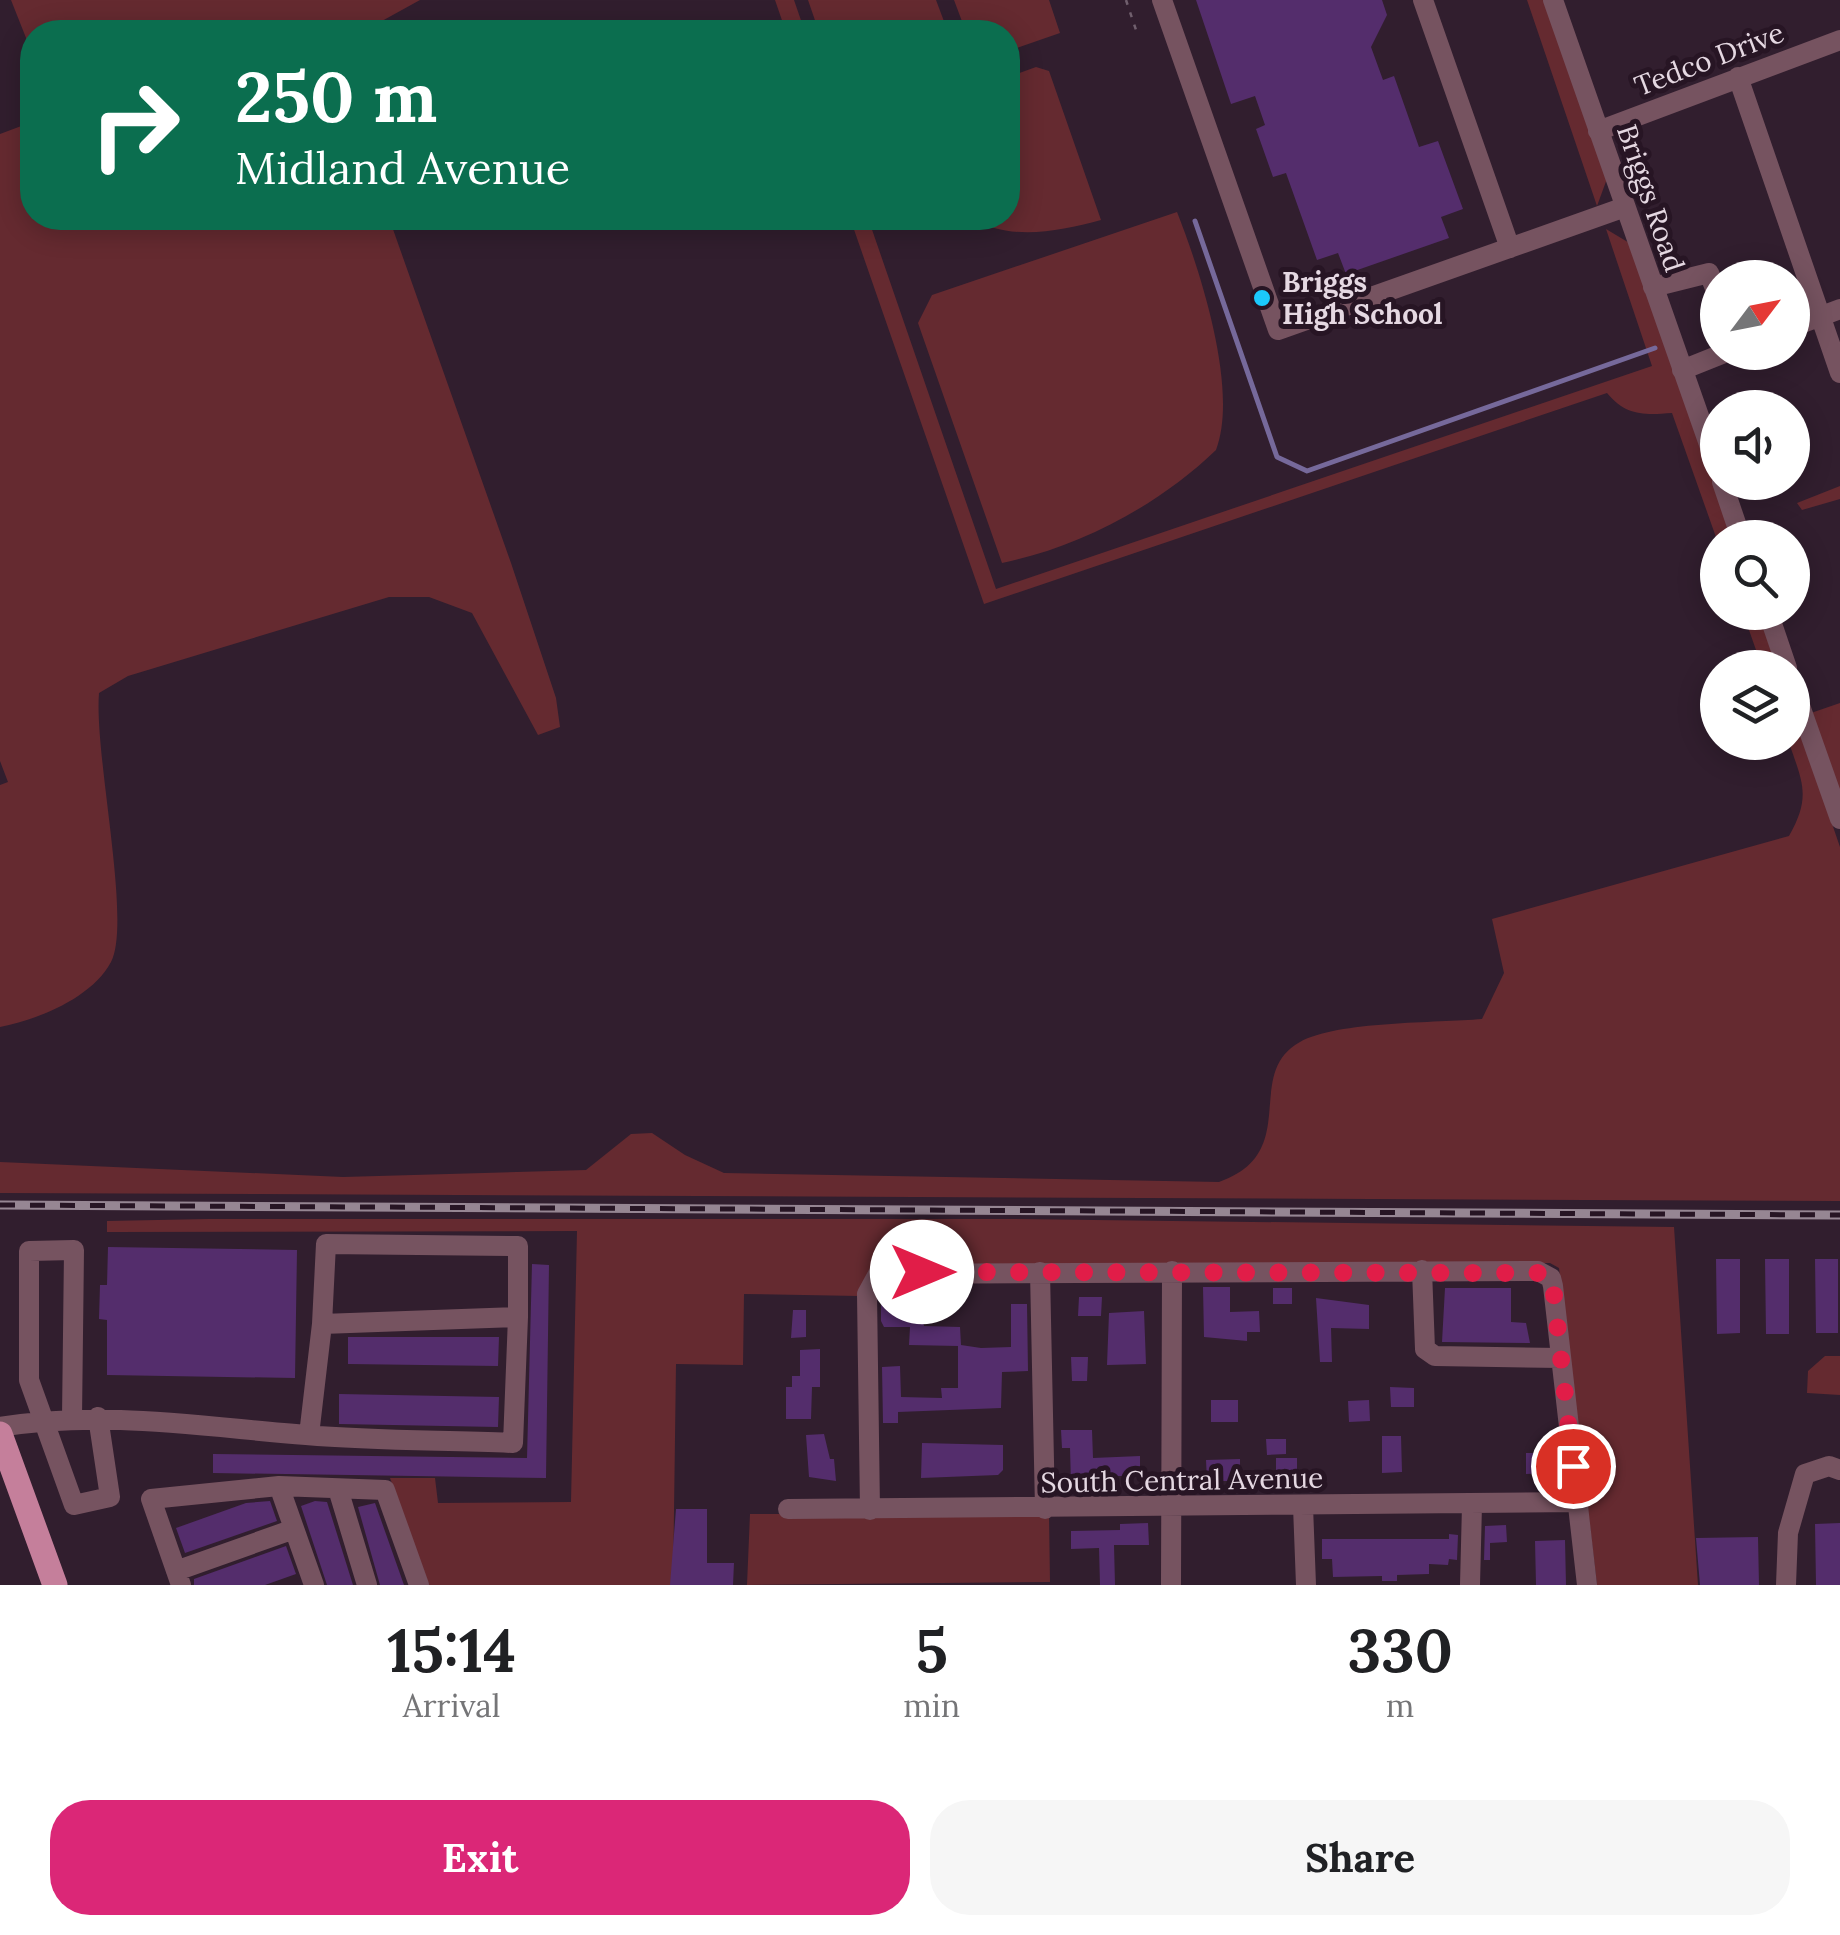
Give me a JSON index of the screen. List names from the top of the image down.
{
  "streets": {
    "street": ["Tedco Drive", "Briggs Road", "South Central Avenue"]
  },
  "crossings": [
    ["Tedco Drive", "Briggs Road"]
  ],
  "places": ["Briggs High School"],
  "north": "top right",
  "page": {
    "turn": ["250 m", "Midland Avenue"],
    "eta": [
      "15:14",
      "Arrival",
      "5",
      "min",
      "330",
      "m"
    ],
    "buttons": ["Exit", "Share"]
  }
}
